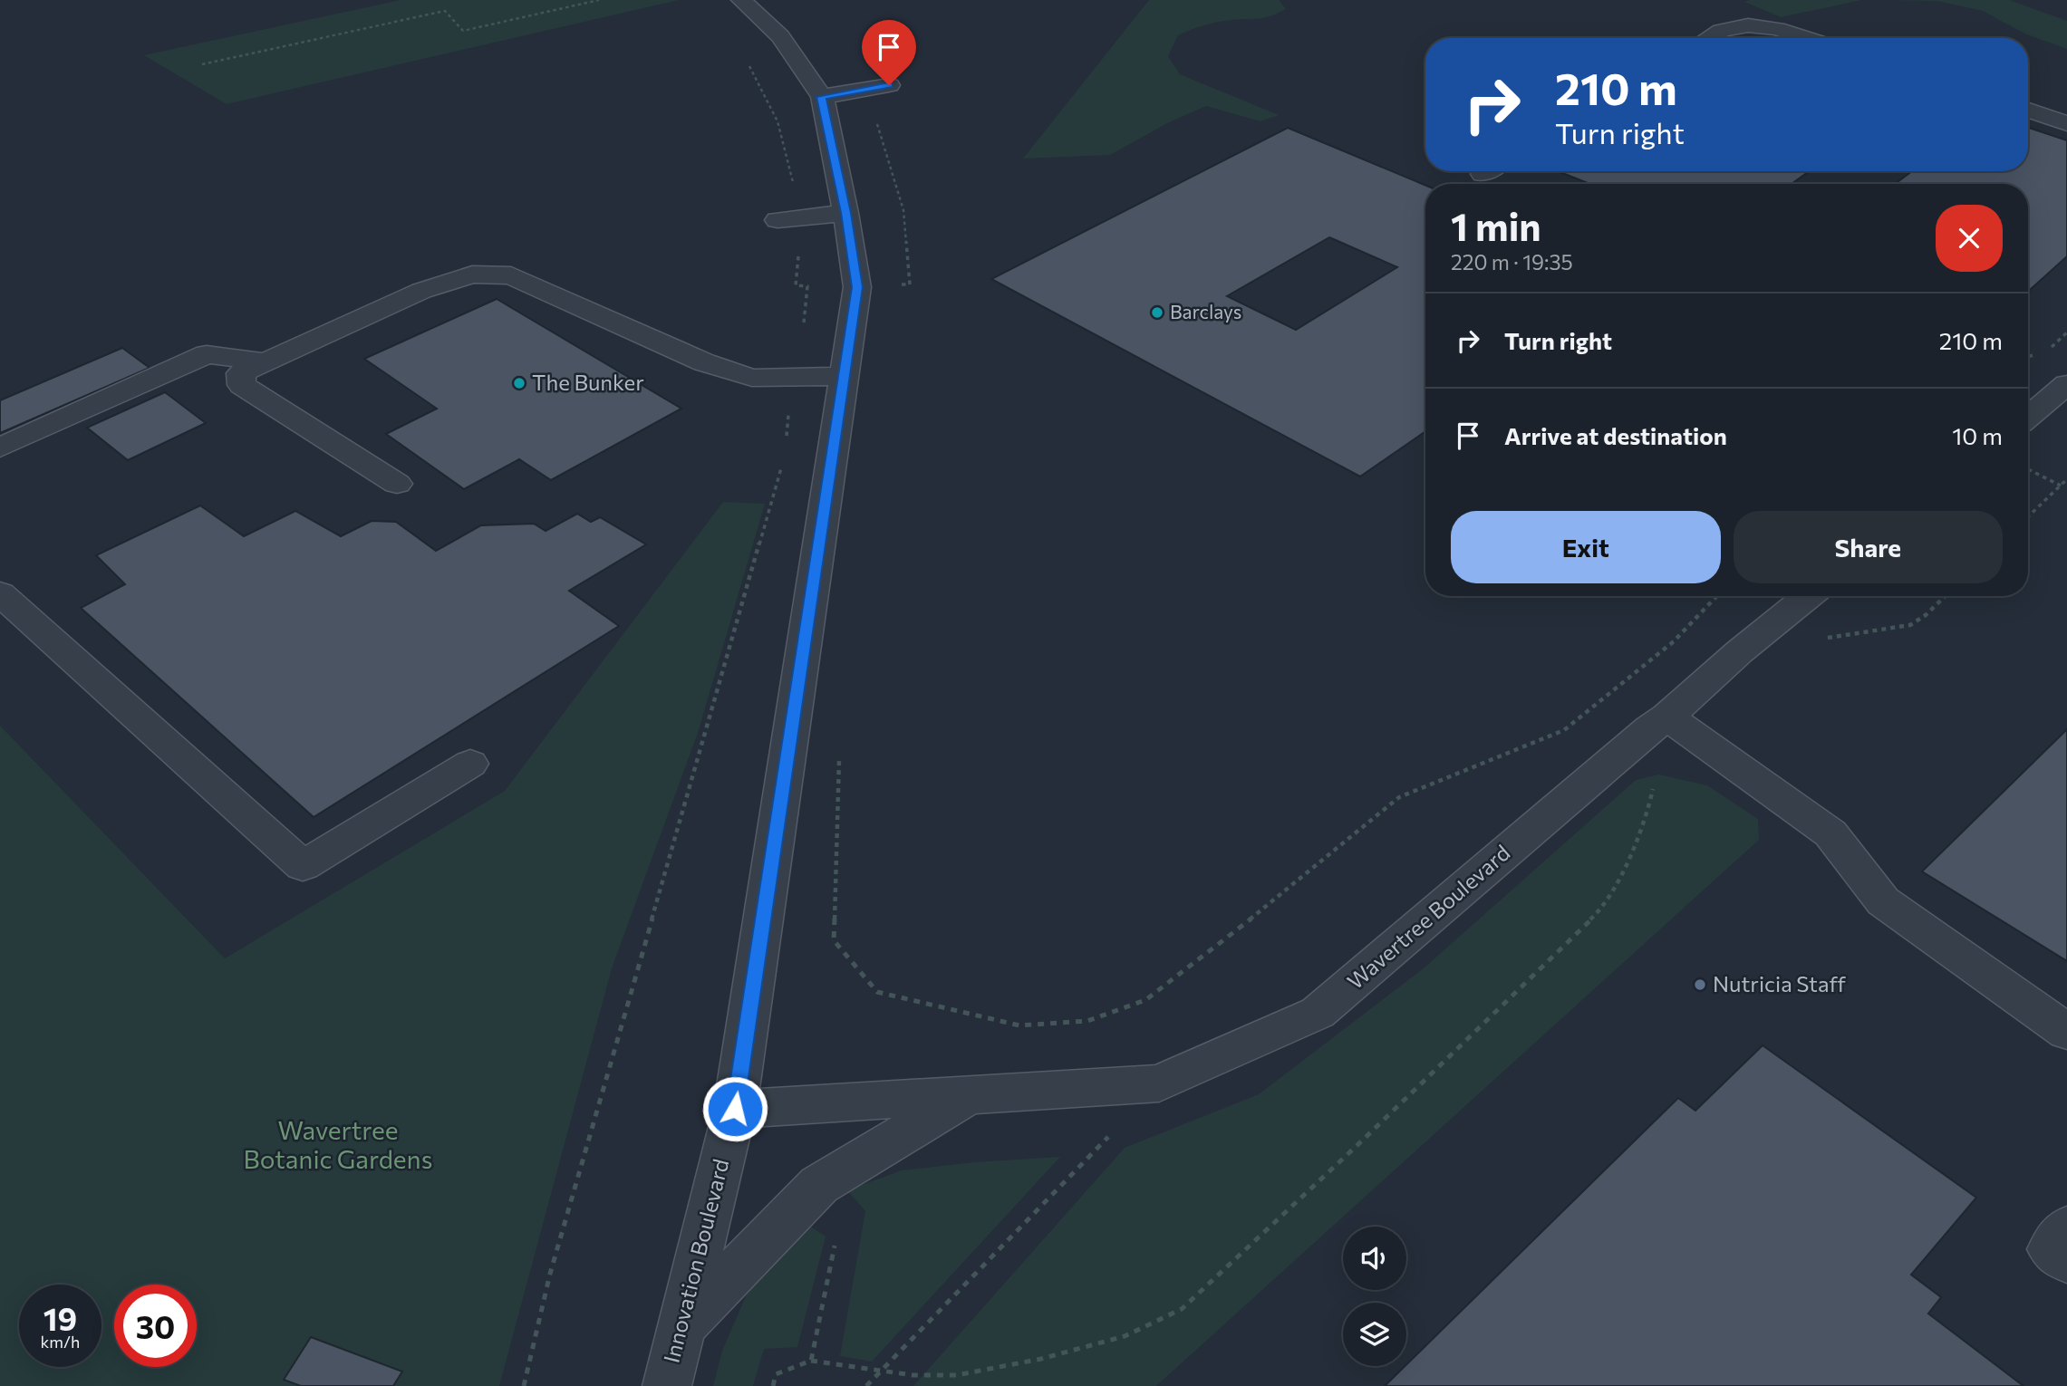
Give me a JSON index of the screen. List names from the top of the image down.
{
  "streets": {
    "street": ["Wavertree Boulevard", "Innovation Boulevard"]
  },
  "crossings": [
    ["Wavertree Boulevard", "Innovation Boulevard"]
  ],
  "parks": ["Wavertree Botanic Gardens"],
  "places": ["Barclays", "The Bunker", "Nutricia Staff"],
  "page": {
    "turn": ["210 m", "Turn right"],
    "heading": ["1 min", "220 m · 19:35"],
    "list": [
      {
        "name": "Turn right",
        "value": "210 m"
      },
      {
        "name": "Arrive at destination",
        "value": "10 m"
      }
    ],
    "buttons": ["Exit", "Share"],
    "speed": "19 km/h",
    "limit": "30"
  }
}
